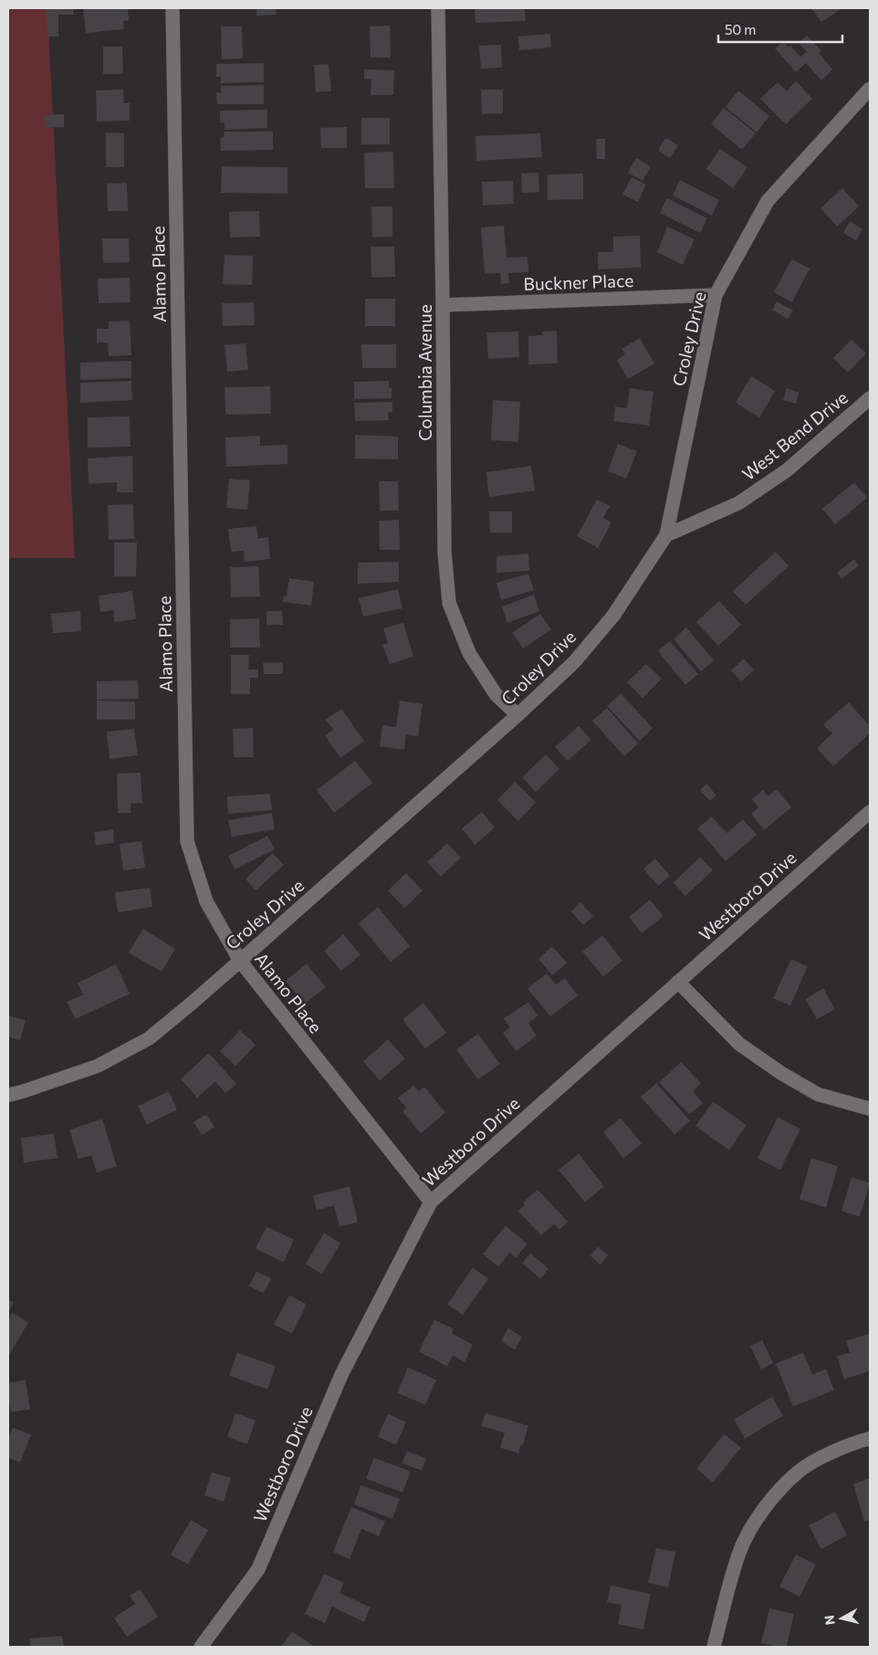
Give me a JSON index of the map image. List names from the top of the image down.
{
  "streets": {
    "street": [
      "Alamo Place",
      "Buckner Place",
      "Croley Drive",
      "Columbia Avenue",
      "West Bend Drive",
      "Westboro Drive"
    ]
  },
  "crossings": [
    ["Alamo Place", "Croley Drive"],
    ["Alamo Place", "Westboro Drive"],
    ["Buckner Place", "Croley Drive"],
    ["Buckner Place", "Columbia Avenue"],
    ["Croley Drive", "Columbia Avenue"],
    ["Croley Drive", "West Bend Drive"]
  ],
  "scale_bar": "50 m",
  "north": "left"
}
